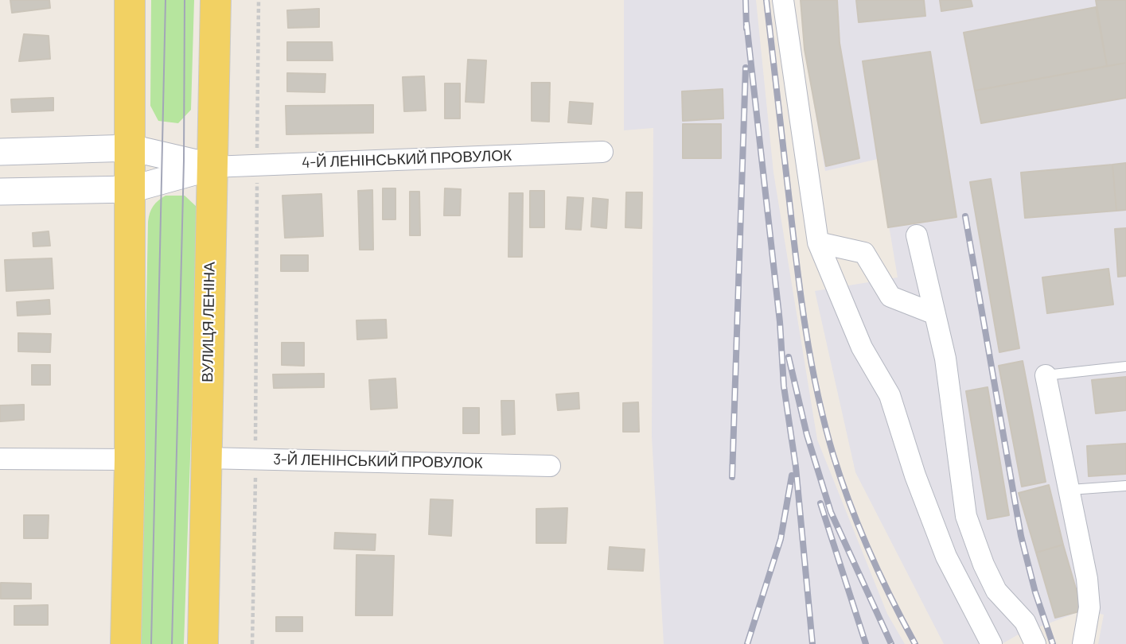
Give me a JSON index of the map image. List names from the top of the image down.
{
  "streets": {
    "main road": ["ВУЛИЦЯ ЛЕНІНА"],
    "street": ["4-Й ЛЕНІНСЬКИЙ ПРОВУЛОК", "3-Й ЛЕНІНСЬКИЙ ПРОВУЛОК"]
  },
  "crossings": [
    ["4-Й ЛЕНІНСЬКИЙ ПРОВУЛОК", "ВУЛИЦЯ ЛЕНІНА"],
    ["ВУЛИЦЯ ЛЕНІНА", "3-Й ЛЕНІНСЬКИЙ ПРОВУЛОК"]
  ]
}
